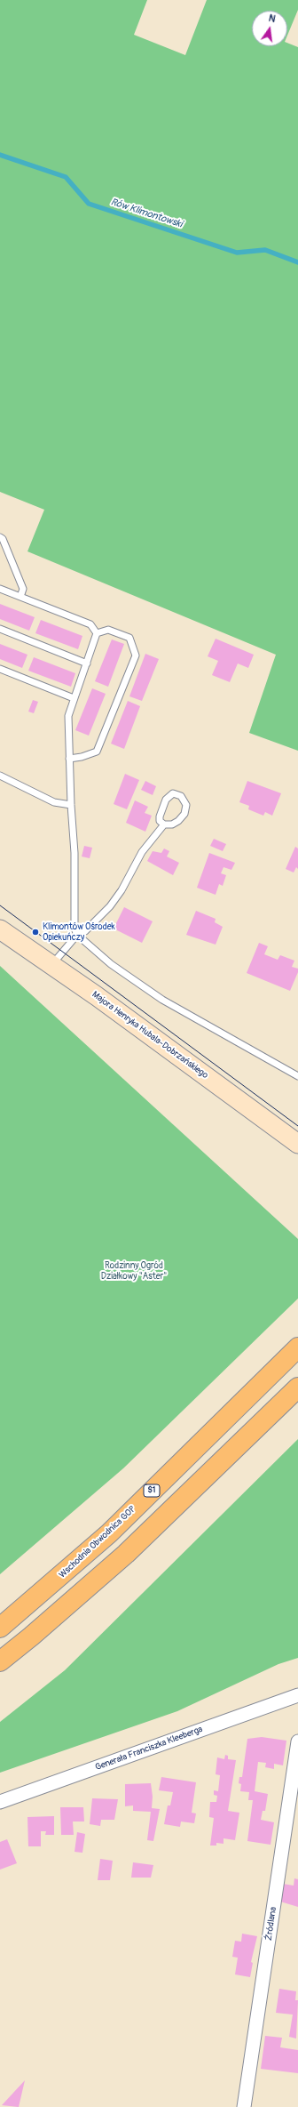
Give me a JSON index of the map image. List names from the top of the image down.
{
  "streets": {
    "highway": ["S1", "Wschodnia Obwodnica GOP"],
    "street": ["Majora Henryka Hubala-Dobrzańskiego", "Generała Franciszka Kleeberga", "Źródlana"]
  },
  "water": ["Rów Klimontowski"],
  "parks": ["Rodzinny Ogród Działkowy \"Aster\""],
  "places": ["Klimontów Ośrodek Opiekuńczy"],
  "north": "top"
}
